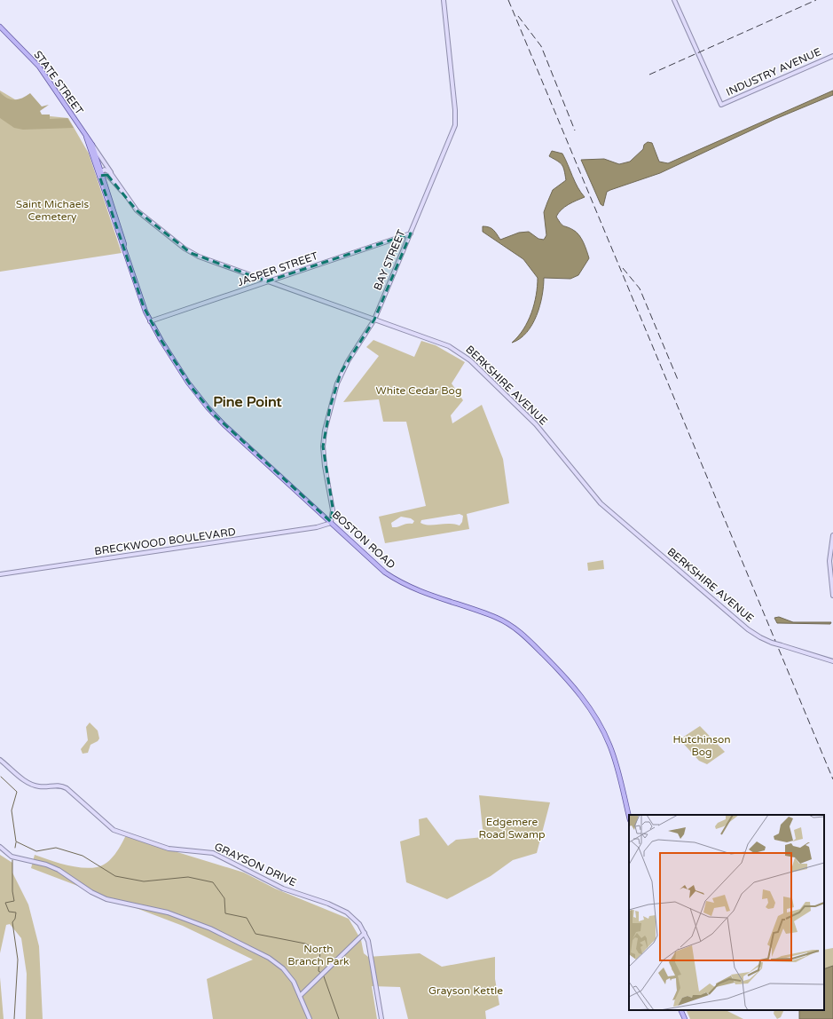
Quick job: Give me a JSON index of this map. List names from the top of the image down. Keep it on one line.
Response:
{"streets":{"main road":["INDUSTRY AVENUE","STATE STREET","BAY STREET","JASPER STREET","BERKSHIRE AVENUE","BOSTON ROAD","BRECKWOOD BOULEVARD","GRAYSON DRIVE"]},"crossings":[["STATE STREET","BERKSHIRE AVENUE"],["STATE STREET","BOSTON ROAD"],["BAY STREET","JASPER STREET"],["BAY STREET","BERKSHIRE AVENUE"],["BAY STREET","BOSTON ROAD"],["BAY STREET","BRECKWOOD BOULEVARD"],["JASPER STREET","BERKSHIRE AVENUE"],["JASPER STREET","BOSTON ROAD"],["BERKSHIRE AVENUE","BOSTON ROAD"],["BOSTON ROAD","BRECKWOOD BOULEVARD"]],"districts":["Pine Point"],"parks":["Saint Michaels Cemetery","White Cedar Bog","Hutchinson Bog","Edgemere Road Swamp","North Branch Park","Grayson Kettle"]}
